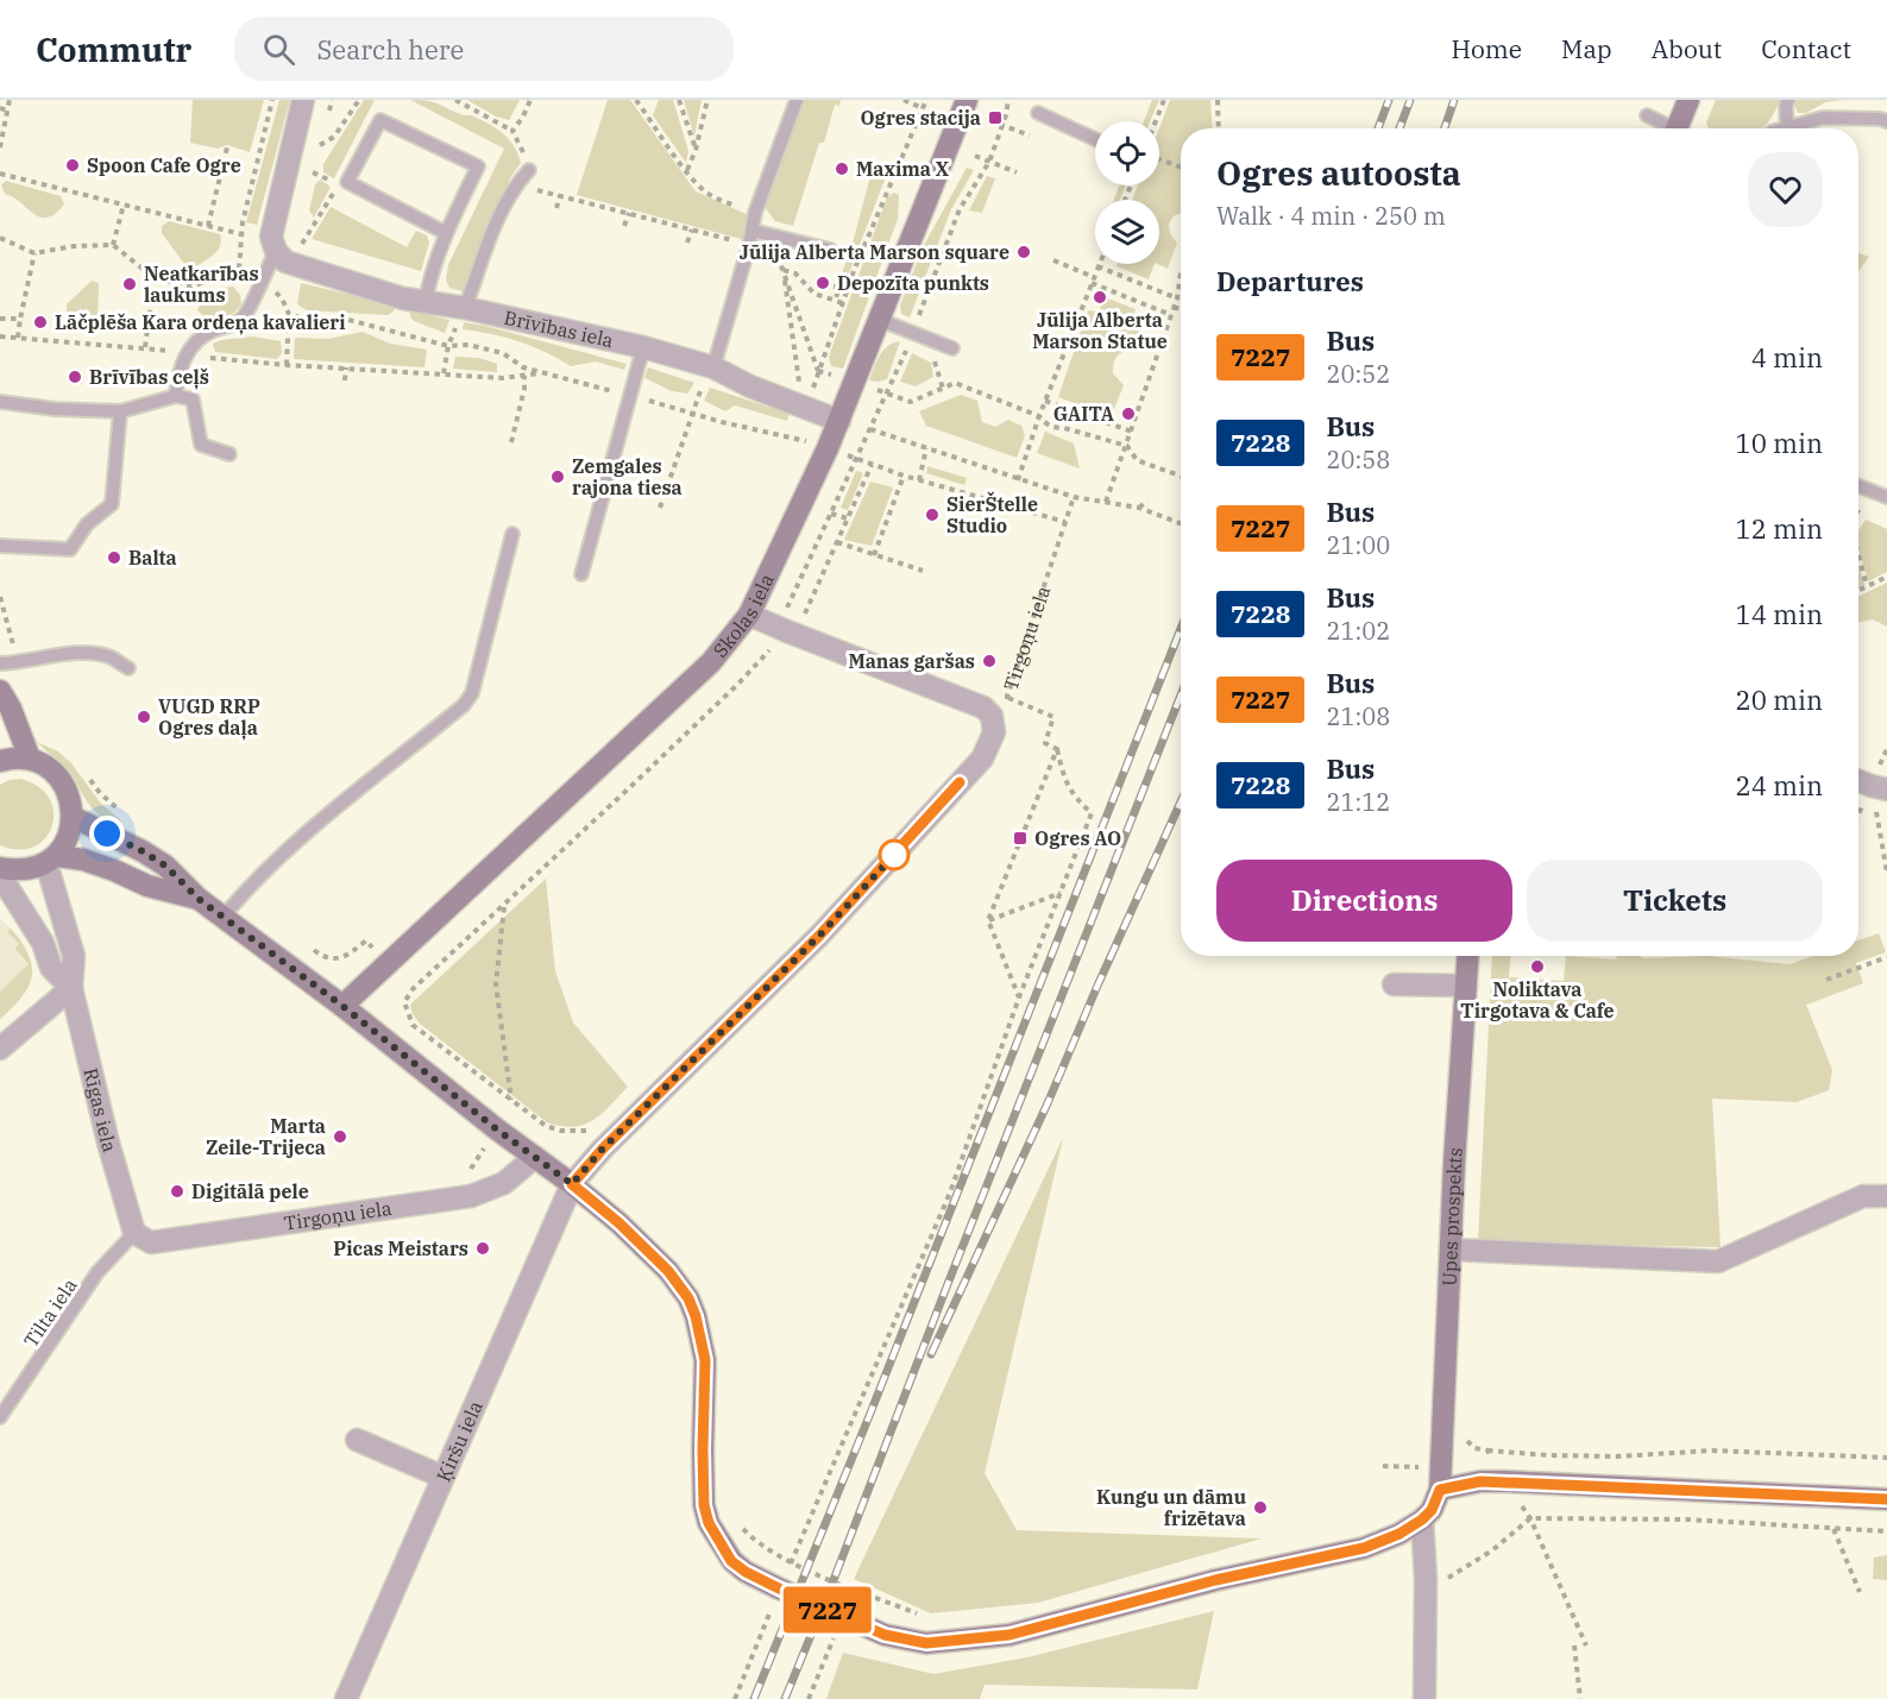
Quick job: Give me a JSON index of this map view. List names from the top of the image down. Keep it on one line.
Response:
{"streets":{"main road":["Skolas iela","Upes prospekts"],"street":["Brīvības iela","Tirgoņu iela","Rīgas iela","Ķiršu iela"],"lane":["Tilta iela"]},"crossings":[["Brīvības iela","Skolas iela"],["Tirgoņu iela","Rīgas iela"],["Tirgoņu iela","Tilta iela"],["Tirgoņu iela","Ķiršu iela"],["Rīgas iela","Tilta iela"]],"places":{"transit":["Ogres stacija","Ogres AO"],"other":["Spoon Cafe Ogre","Maxima X","Jūlija Alberta Marson square","Depozīta punkts","Neatkarības laukums","Jūlija Alberta Marson Statue","Lāčplēša Kara ordeņa kavalieri","Brīvības ceļš","GAITA","Zemgales rajona tiesa","SierŠtelle Studio","Balta","Manas garšas","VUGD RRP Ogres daļa","Noliktava Tirgotava & Cafe","Marta Zeile-Trijeca","Digitālā pele","Picas Meistars","Kungu un dāmu frizētava"]},"lines":["bus line 7227"],"page":{"header":"Commutr","search":"Search here","nav":["Home","Map","About","Contact"],"on_map":"7227","heading":[["Ogres autoosta","Walk · 4 min · 250 m"],"Departures"],"list":[{"mark":"7227","name":"Bus","note":"20:52","value":"4 min"},{"mark":"7228","name":"Bus","note":"20:58","value":"10 min"},{"mark":"7227","name":"Bus","note":"21:00","value":"12 min"},{"mark":"7228","name":"Bus","note":"21:02","value":"14 min"},{"mark":"7227","name":"Bus","note":"21:08","value":"20 min"},{"mark":"7228","name":"Bus","note":"21:12","value":"24 min"}],"buttons":["Directions","Tickets"]}}
